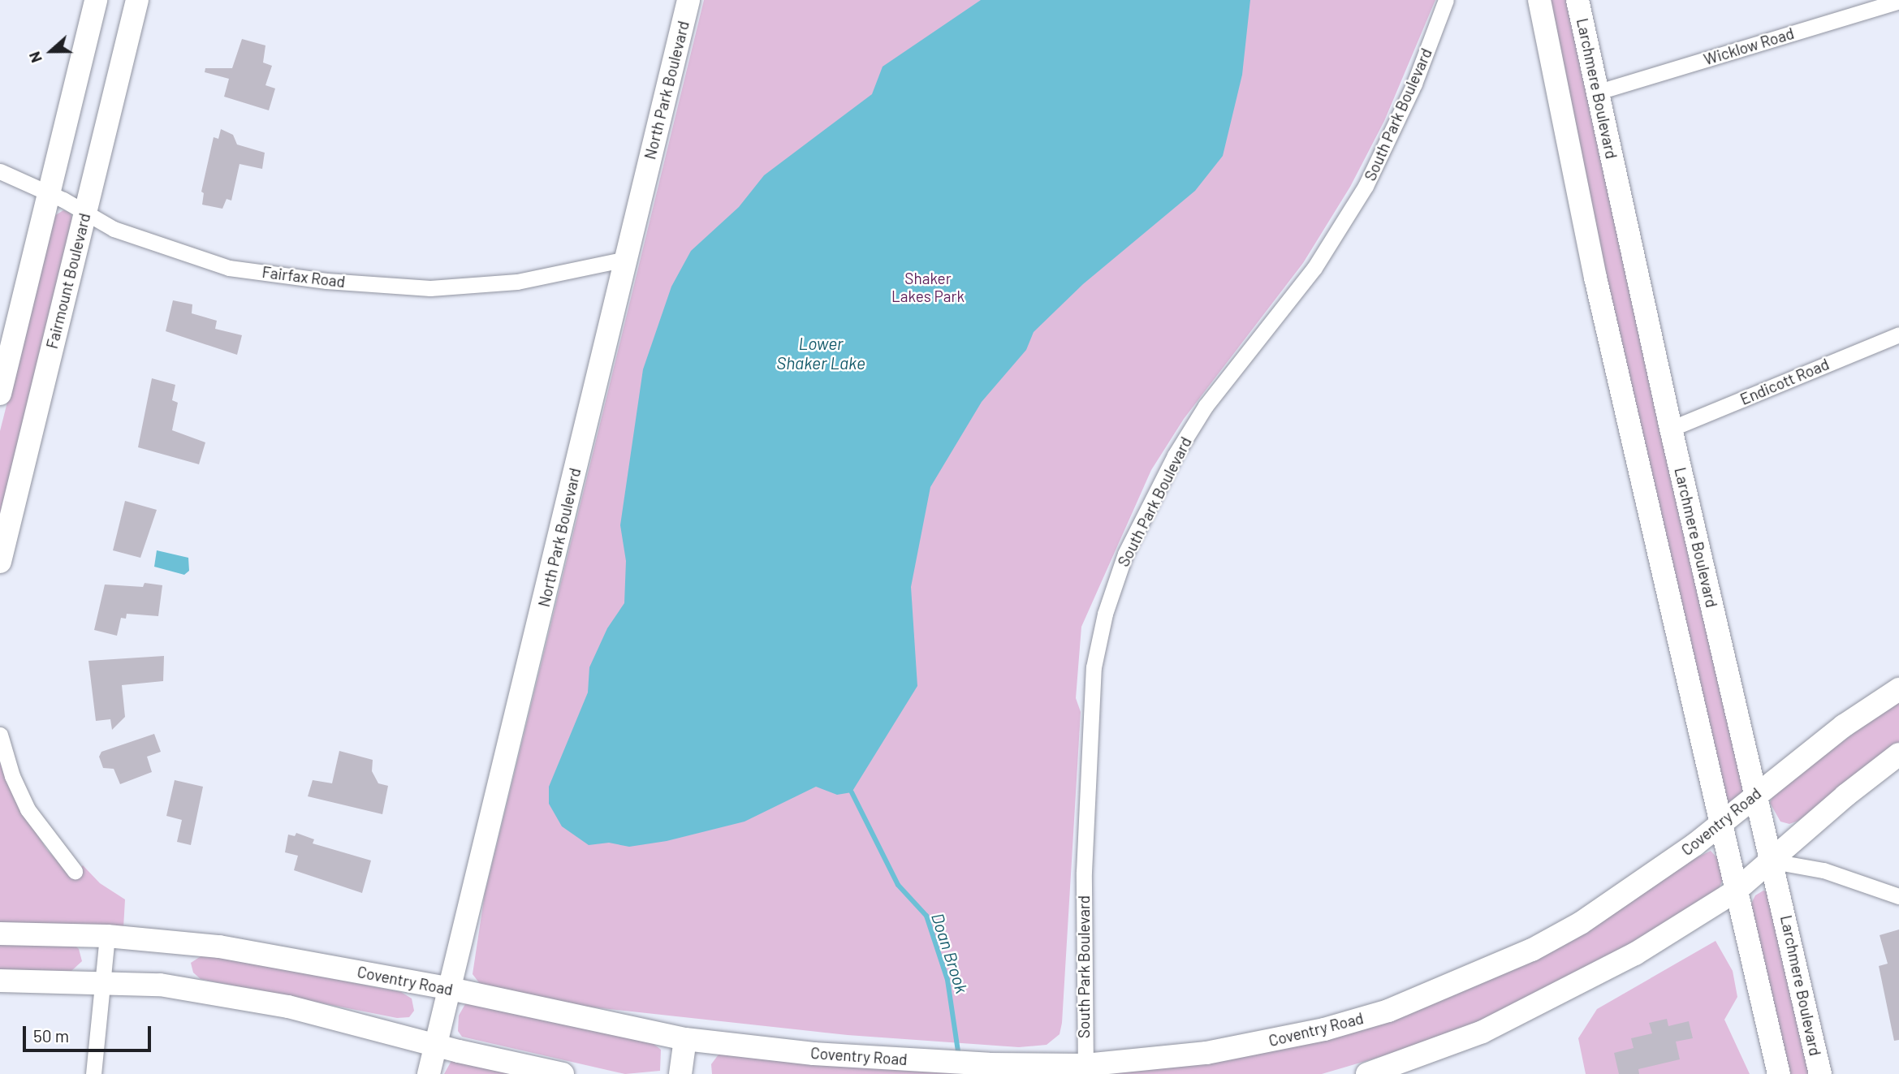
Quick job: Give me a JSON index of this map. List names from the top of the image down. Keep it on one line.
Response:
{"streets":{"main road":["Larchmere Boulevard","North Park Boulevard","Fairmount Boulevard","Coventry Road"],"street":["Wicklow Road","South Park Boulevard","Fairfax Road","Endicott Road"]},"crossings":[["Wicklow Road","Larchmere Boulevard"],["Larchmere Boulevard","Endicott Road"],["Larchmere Boulevard","Coventry Road"],["North Park Boulevard","Fairfax Road"],["North Park Boulevard","Coventry Road"],["South Park Boulevard","Coventry Road"],["Fairfax Road","Fairmount Boulevard"]],"water":["Lower Shaker Lake","Doan Brook"],"parks":["Shaker Lakes Park"],"scale_bar":"50 m","north":"left"}
